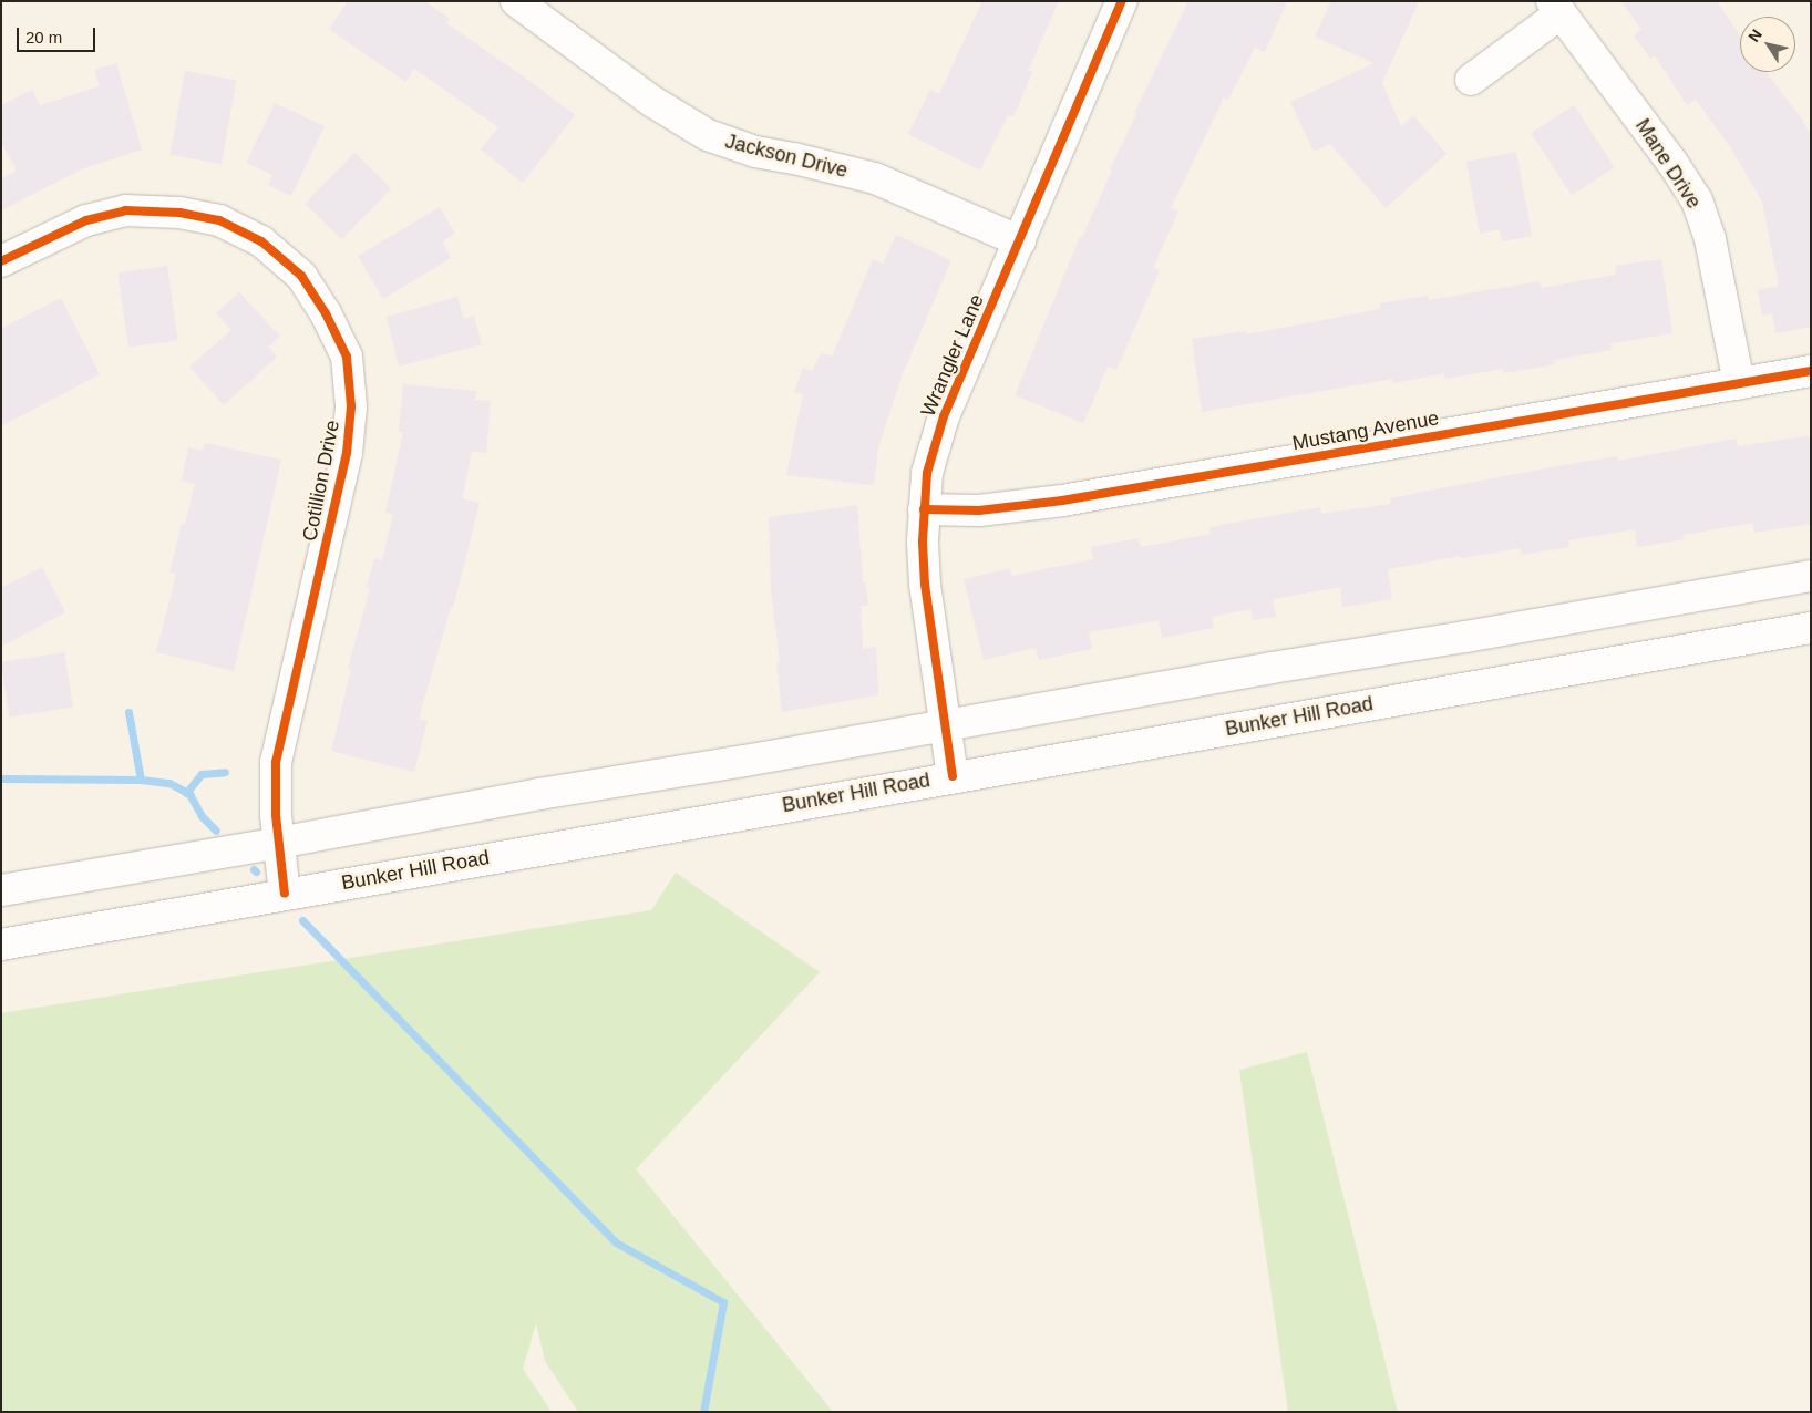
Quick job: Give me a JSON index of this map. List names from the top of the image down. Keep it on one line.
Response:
{"streets":{"street":["Jackson Drive","Mane Drive","Wrangler Lane","Mustang Avenue","Cotillion Drive","Bunker Hill Road"]},"crossings":[["Jackson Drive","Wrangler Lane"],["Mane Drive","Mustang Avenue"],["Wrangler Lane","Mustang Avenue"],["Wrangler Lane","Bunker Hill Road"],["Cotillion Drive","Bunker Hill Road"]],"scale_bar":"20 m","north":"top left"}
